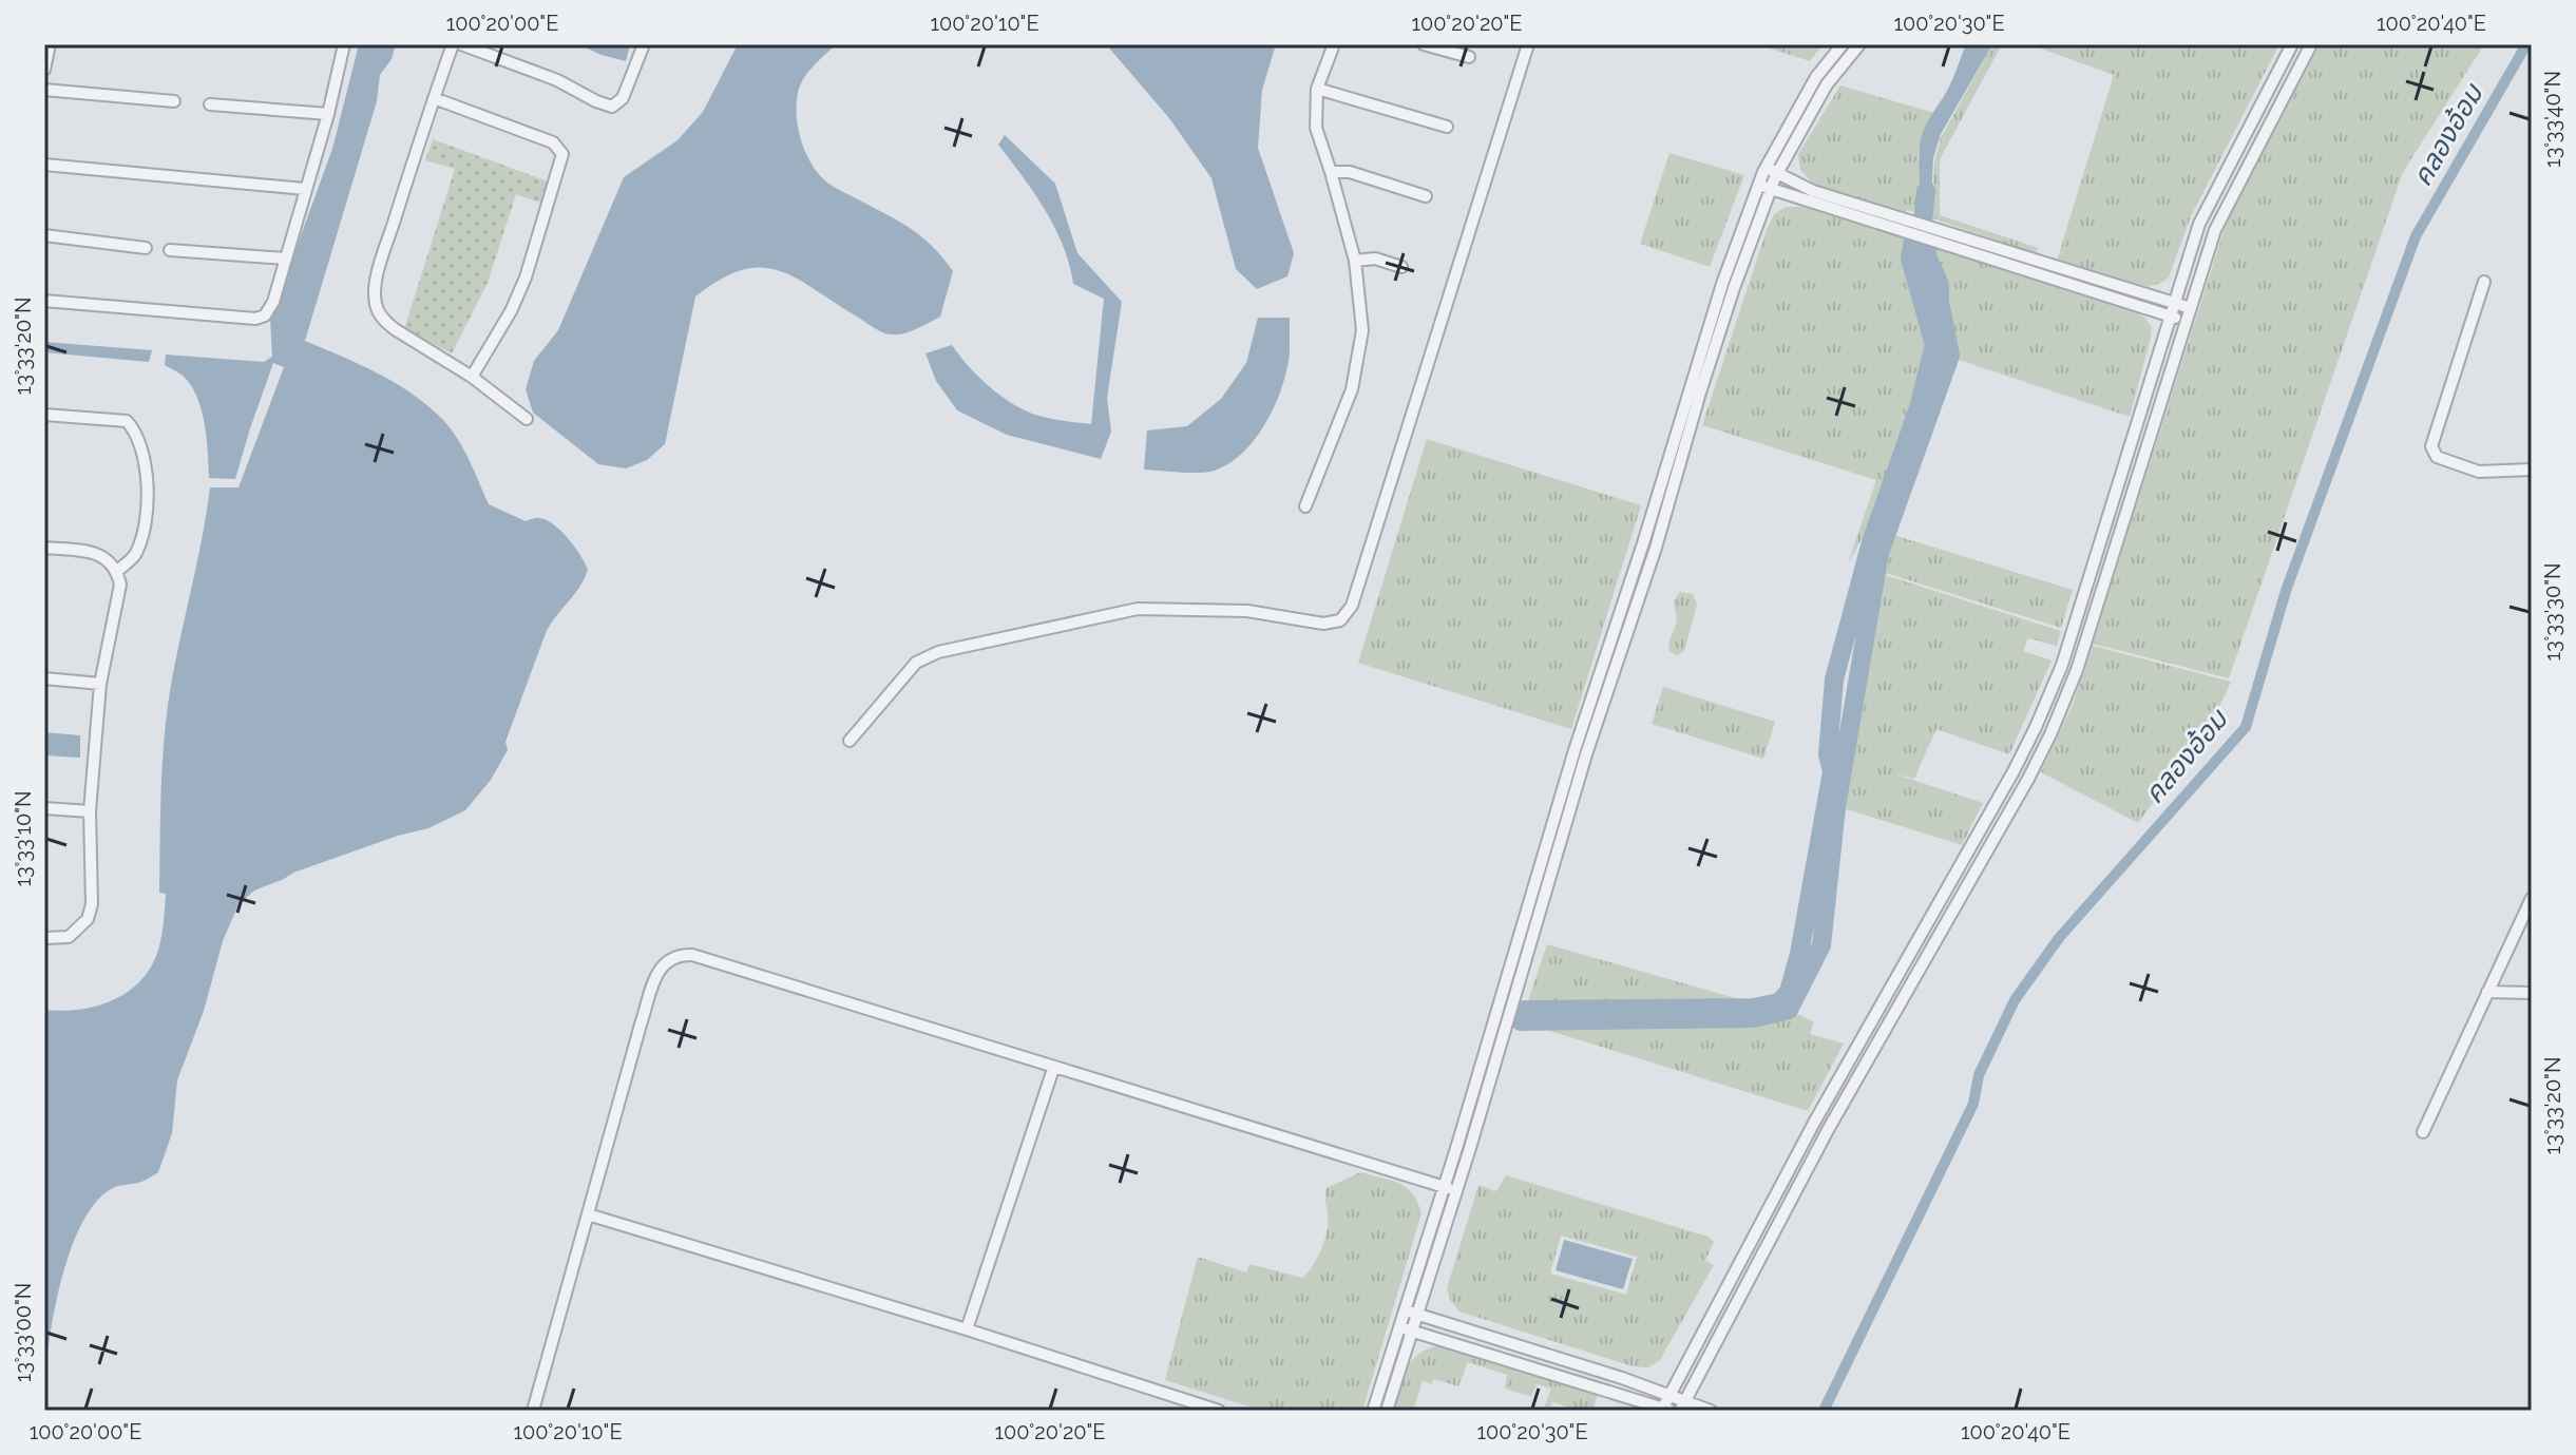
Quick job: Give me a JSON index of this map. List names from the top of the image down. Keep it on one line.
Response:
{"water":["คลองอ้อม"],"coordinates":["100°20'00\"E","100°20'10\"E","100°20'20\"E","100°20'30\"E","100°20'40\"E","13°33'40\"N","13°33'20\"N","13°33'30\"N","13°33'10\"N","13°33'00\"N"]}
